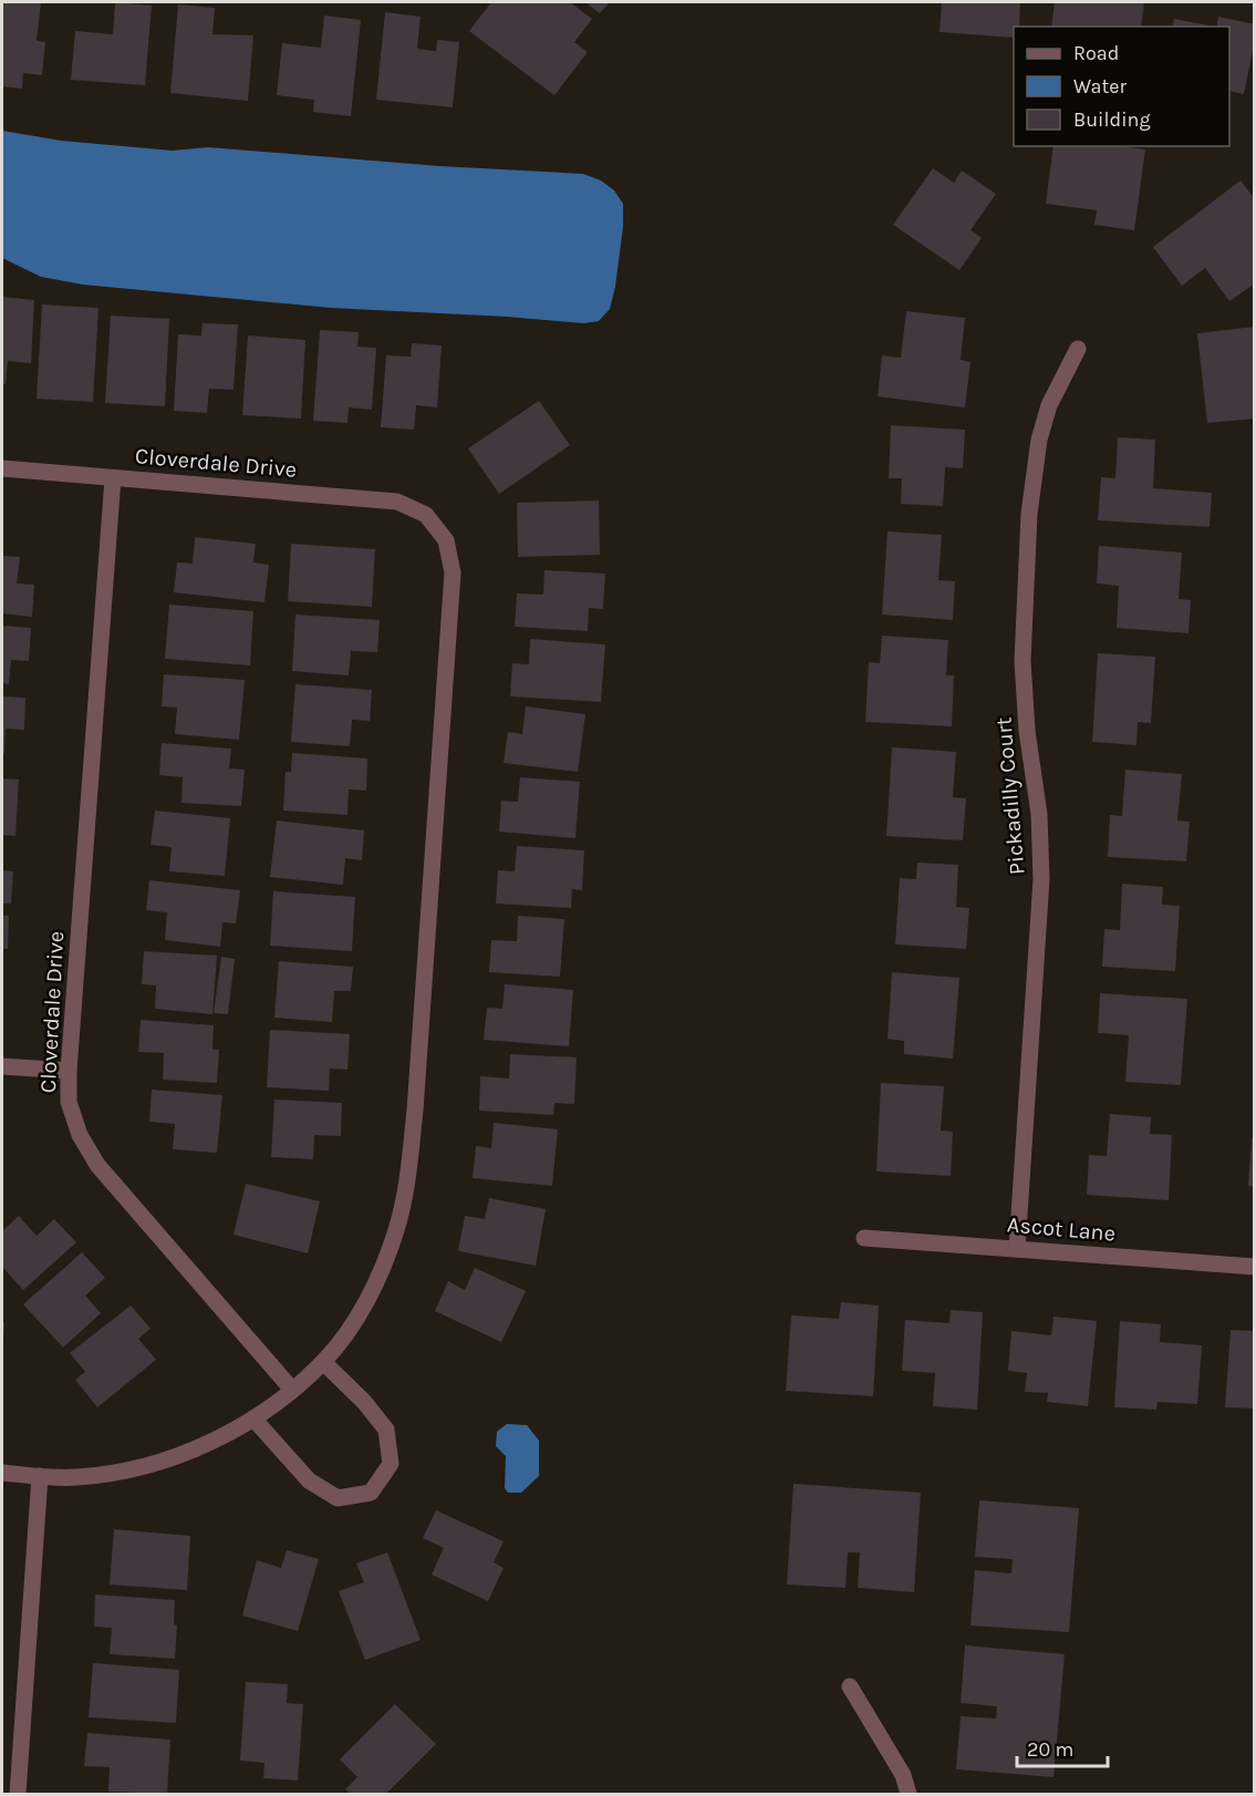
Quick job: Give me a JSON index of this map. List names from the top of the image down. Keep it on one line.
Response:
{"streets":{"street":["Cloverdale Drive","Pickadilly Court","Ascot Lane"]},"crossings":[["Pickadilly Court","Ascot Lane"]],"legend":["Road","Water","Building"],"scale_bar":"20 m"}
